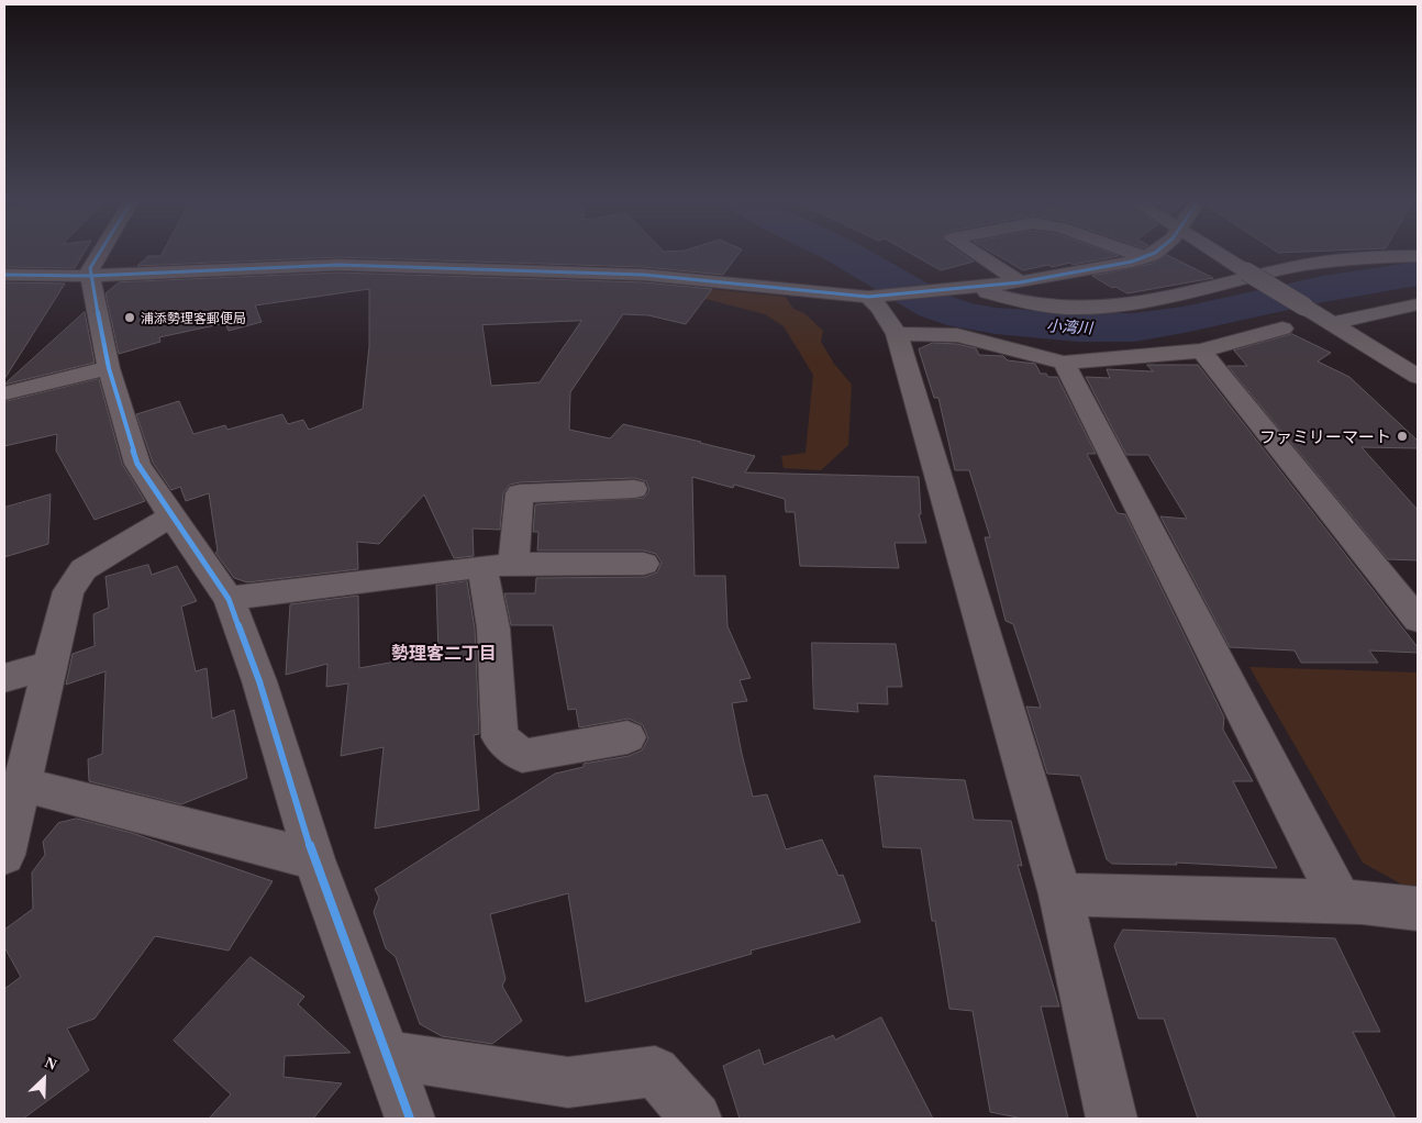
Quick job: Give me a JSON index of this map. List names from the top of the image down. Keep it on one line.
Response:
{"districts":["勢理客二丁目"],"water":["小湾川"],"places":["浦添勢理客郵便局","ファミリーマート"],"north":"top right"}
